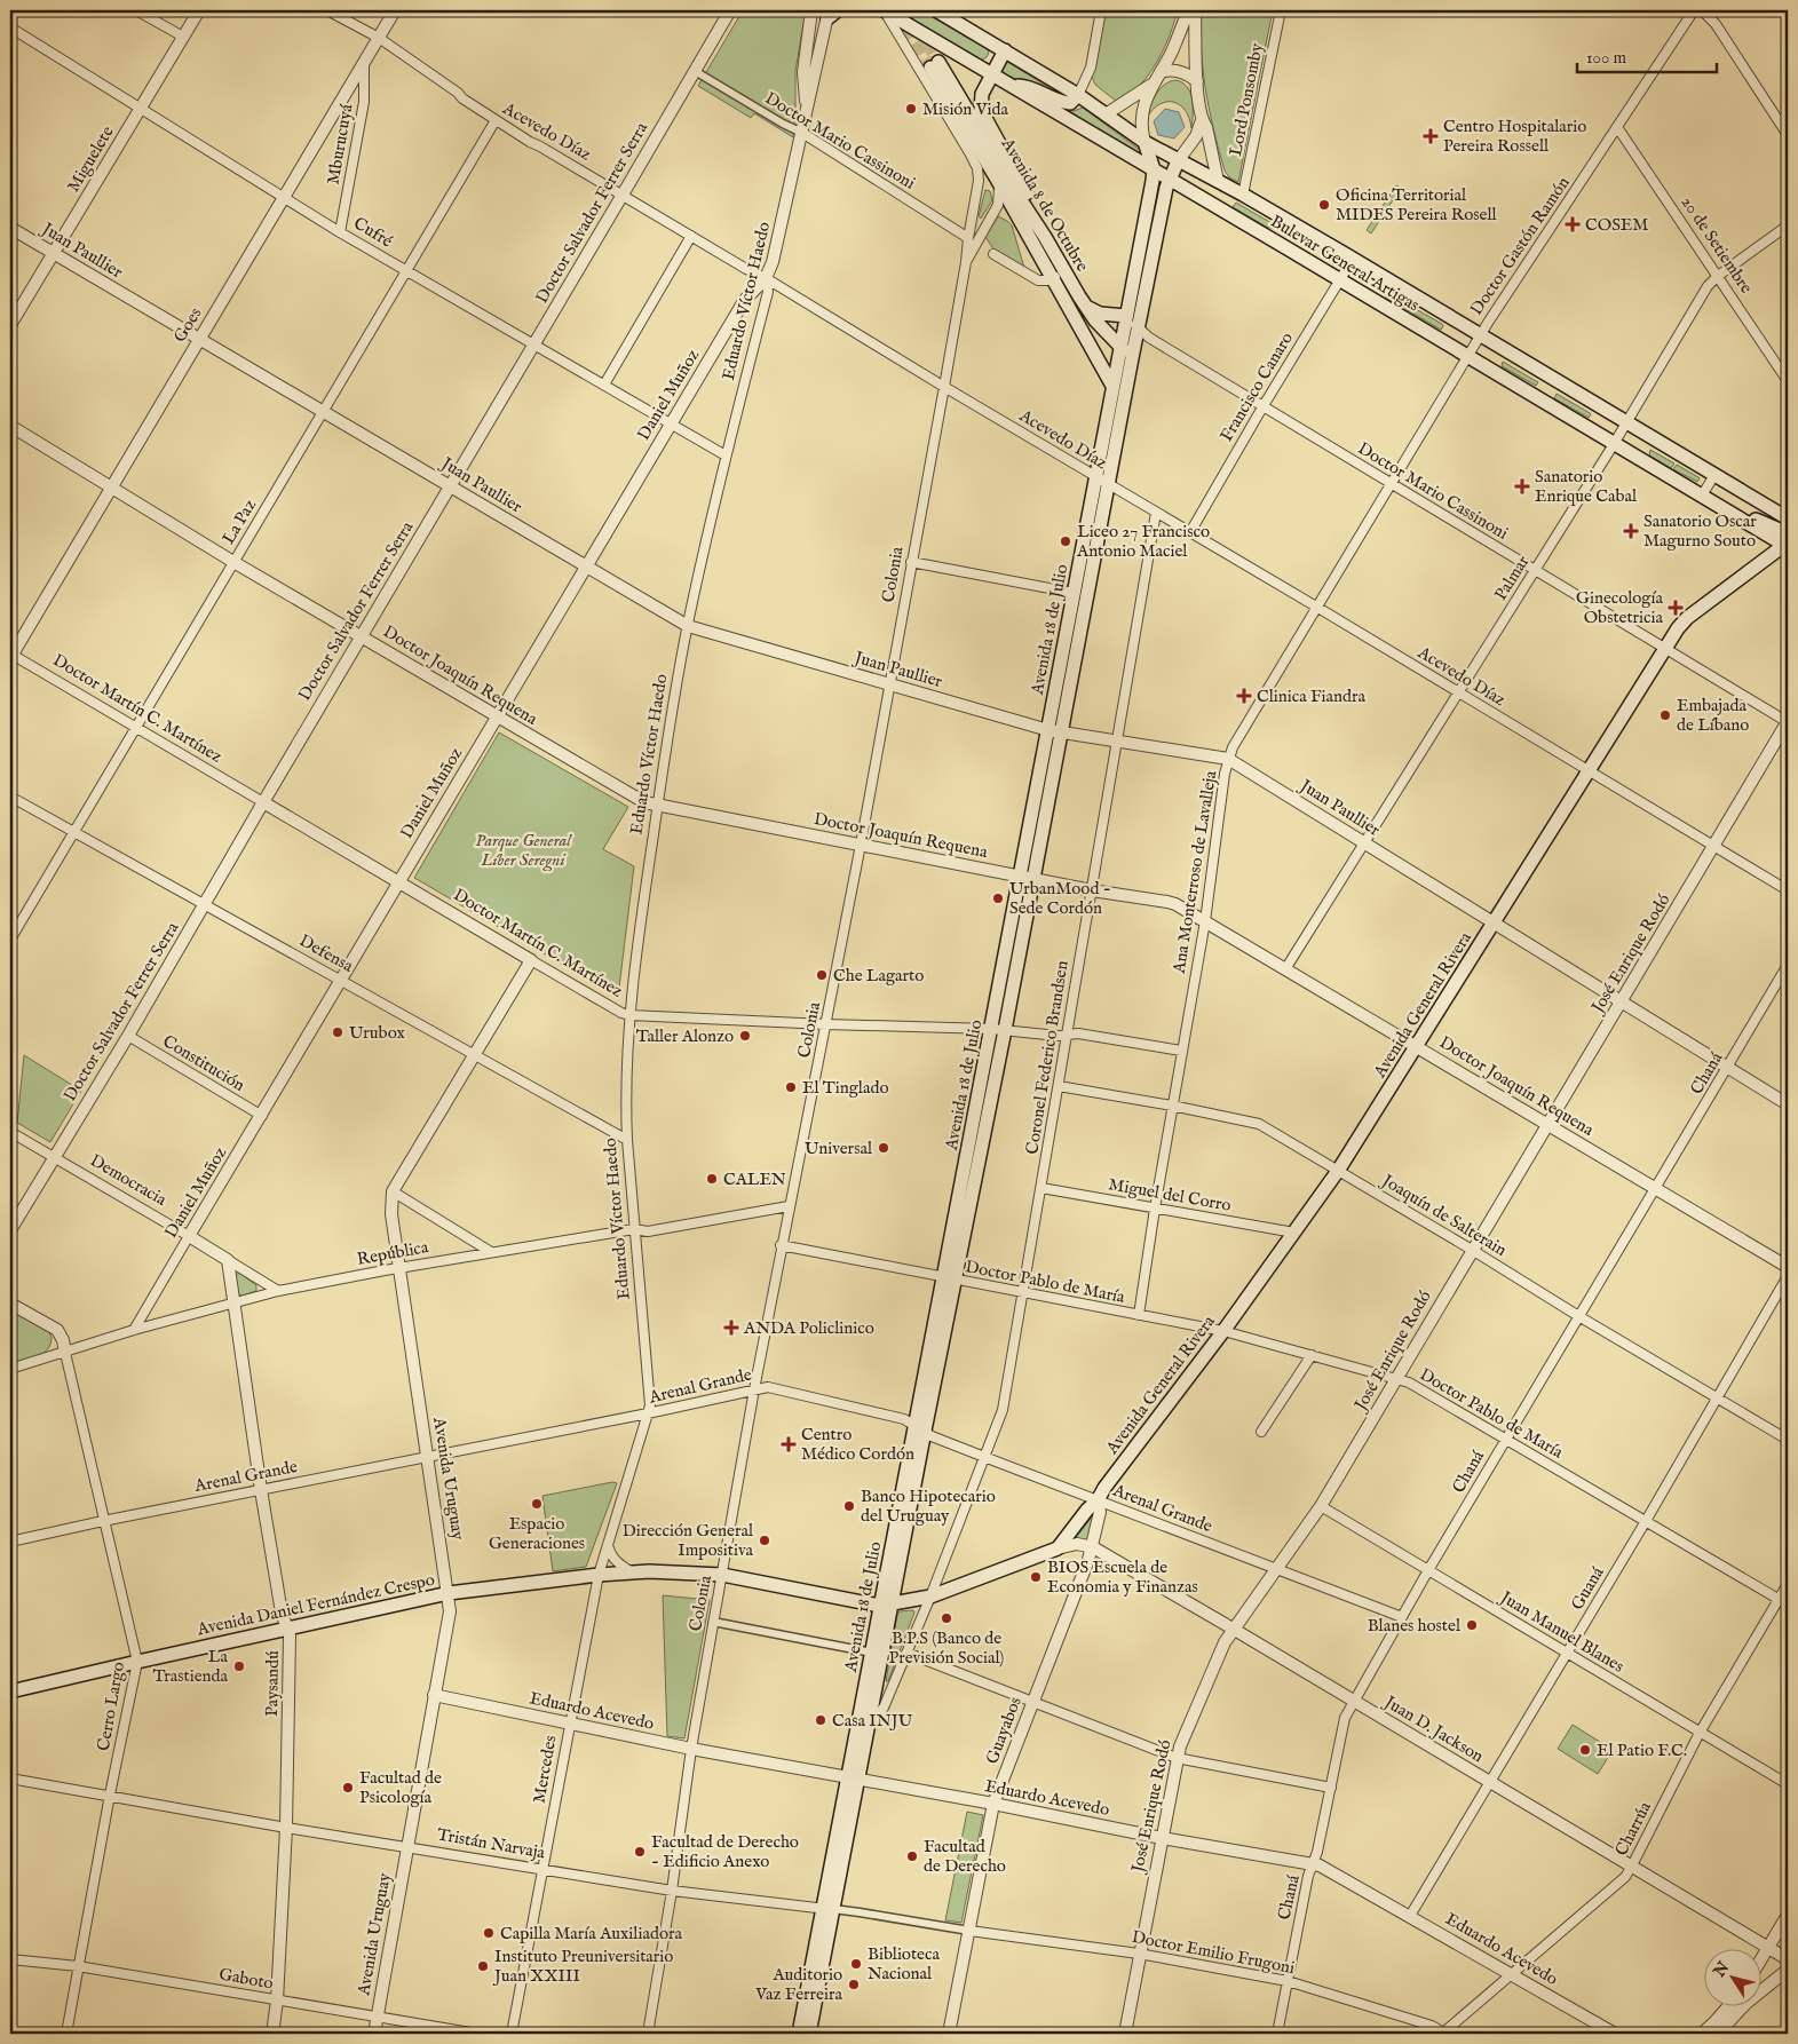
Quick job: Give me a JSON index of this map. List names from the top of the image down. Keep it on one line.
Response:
{"streets":{"main road":["Avenida 8 de Octubre","Bulevar General Artigas","Avenida 18 de Julio","Avenida General Rivera","Avenida Daniel Fernández Crespo"],"street":["Lord Ponsomby","Acevedo Díaz","Doctor Mario Cassinoni","Mburucuyá","Miguelete","Doctor Salvador Ferrer Serra","Cufré","20 de Setiembre","Doctor Gastón Ramón","Juan Paullier","Eduardo Víctor Haedo","Goes","Francisco Canaro","Daniel Muñoz","La Paz","Colonia","Palmar","Doctor Joaquín Requena","Doctor Martín C. Martínez","Ana Monterroso de Lavalleja","Defensa","José Enrique Rodó","Coronel Federico Brandsen","Constitución","Chaná","Democracia","Miguel del Corro","Joaquín de Salterain","República","Doctor Pablo de María","Arenal Grande","Avenida Uruguay","Guaná","Juan Manuel Blanes","Paysandú","Cerro Largo","Eduardo Acevedo","Juan D. Jackson","Guayabos","Mercedes","Charrúa","Tristán Narvaja","Doctor Emilio Frugoni","Gaboto"]},"crossings":[["Lord Ponsomby","Bulevar General Artigas"],["Acevedo Díaz","Doctor Salvador Ferrer Serra"],["Acevedo Díaz","Eduardo Víctor Haedo"],["Acevedo Díaz","Goes"],["Acevedo Díaz","Francisco Canaro"],["Acevedo Díaz","Daniel Muñoz"],["Acevedo Díaz","La Paz"],["Acevedo Díaz","Colonia"],["Acevedo Díaz","Palmar"],["Acevedo Díaz","Avenida 18 de Julio"],["Acevedo Díaz","Ana Monterroso de Lavalleja"],["Acevedo Díaz","José Enrique Rodó"],["Acevedo Díaz","Avenida General Rivera"],["Acevedo Díaz","Coronel Federico Brandsen"],["Doctor Mario Cassinoni","Doctor Salvador Ferrer Serra"],["Doctor Mario Cassinoni","Eduardo Víctor Haedo"],["Doctor Mario Cassinoni","Francisco Canaro"],["Doctor Mario Cassinoni","Colonia"],["Doctor Mario Cassinoni","Palmar"],["Doctor Mario Cassinoni","Avenida 18 de Julio"],["Doctor Mario Cassinoni","Ana Monterroso de Lavalleja"],["Doctor Mario Cassinoni","José Enrique Rodó"],["Doctor Mario Cassinoni","Avenida General Rivera"],["Mburucuyá","Cufré"],["Mburucuyá","Goes"],["Miguelete","Cufré"],["Miguelete","Juan Paullier"],["Avenida 8 de Octubre","Colonia"],["Avenida 8 de Octubre","Avenida 18 de Julio"],["Doctor Salvador Ferrer Serra","Cufré"],["Doctor Salvador Ferrer Serra","Juan Paullier"],["Doctor Salvador Ferrer Serra","Doctor Joaquín Requena"],["Doctor Salvador Ferrer Serra","Doctor Martín C. Martínez"],["Doctor Salvador Ferrer Serra","Defensa"],["Doctor Salvador Ferrer Serra","Constitución"],["Doctor Salvador Ferrer Serra","Democracia"],["Cufré","Eduardo Víctor Haedo"],["Cufré","Goes"],["Cufré","Daniel Muñoz"],["Cufré","La Paz"],["20 de Setiembre","Doctor Gastón Ramón"],["20 de Setiembre","Palmar"],["Doctor Gastón Ramón","Bulevar General Artigas"],["Doctor Gastón Ramón","Ana Monterroso de Lavalleja"],["Juan Paullier","Eduardo Víctor Haedo"],["Juan Paullier","Goes"],["Juan Paullier","Daniel Muñoz"],["Juan Paullier","La Paz"],["Juan Paullier","Colonia"],["Juan Paullier","Palmar"],["Juan Paullier","Avenida 18 de Julio"],["Juan Paullier","Ana Monterroso de Lavalleja"],["Juan Paullier","José Enrique Rodó"],["Juan Paullier","Avenida General Rivera"],["Juan Paullier","Coronel Federico Brandsen"],["Juan Paullier","Chaná"],["Bulevar General Artigas","Francisco Canaro"],["Bulevar General Artigas","Colonia"],["Bulevar General Artigas","Palmar"],["Bulevar General Artigas","Avenida 18 de Julio"],["Bulevar General Artigas","Ana Monterroso de Lavalleja"],["Bulevar General Artigas","Avenida General Rivera"],["Eduardo Víctor Haedo","Daniel Muñoz"],["Eduardo Víctor Haedo","Doctor Joaquín Requena"],["Eduardo Víctor Haedo","Doctor Martín C. Martínez"],["Eduardo Víctor Haedo","Defensa"],["Eduardo Víctor Haedo","República"],["Eduardo Víctor Haedo","Arenal Grande"],["Eduardo Víctor Haedo","Mercedes"],["Goes","Doctor Joaquín Requena"],["Goes","Doctor Martín C. Martínez"],["Daniel Muñoz","Doctor Joaquín Requena"],["Daniel Muñoz","Doctor Martín C. Martínez"],["Daniel Muñoz","Defensa"],["Daniel Muñoz","Constitución"],["Daniel Muñoz","Democracia"],["Daniel Muñoz","República"],["La Paz","Doctor Joaquín Requena"],["La Paz","Doctor Martín C. Martínez"],["La Paz","Defensa"],["Colonia","Doctor Joaquín Requena"],["Colonia","Doctor Martín C. Martínez"],["Colonia","República"],["Colonia","Doctor Pablo de María"],["Colonia","Arenal Grande"],["Colonia","Avenida Daniel Fernández Crespo"],["Colonia","Eduardo Acevedo"],["Colonia","Tristán Narvaja"],["Palmar","Doctor Joaquín Requena"],["Avenida 18 de Julio","Doctor Joaquín Requena"],["Avenida 18 de Julio","Doctor Martín C. Martínez"],["Avenida 18 de Julio","Coronel Federico Brandsen"],["Avenida 18 de Julio","Doctor Pablo de María"],["Avenida 18 de Julio","Arenal Grande"],["Avenida 18 de Julio","Avenida Daniel Fernández Crespo"],["Avenida 18 de Julio","Eduardo Acevedo"],["Avenida 18 de Julio","Tristán Narvaja"],["Doctor Joaquín Requena","Ana Monterroso de Lavalleja"],["Doctor Joaquín Requena","José Enrique Rodó"],["Doctor Joaquín Requena","Avenida General Rivera"],["Doctor Joaquín Requena","Coronel Federico Brandsen"],["Doctor Joaquín Requena","Chaná"],["Doctor Martín C. Martínez","Ana Monterroso de Lavalleja"],["Doctor Martín C. Martínez","Coronel Federico Brandsen"],["Ana Monterroso de Lavalleja","Miguel del Corro"],["Ana Monterroso de Lavalleja","Joaquín de Salterain"],["Ana Monterroso de Lavalleja","Doctor Pablo de María"],["José Enrique Rodó","Joaquín de Salterain"],["José Enrique Rodó","Doctor Pablo de María"],["José Enrique Rodó","Arenal Grande"],["José Enrique Rodó","Juan Manuel Blanes"],["José Enrique Rodó","Eduardo Acevedo"],["José Enrique Rodó","Juan D. Jackson"],["José Enrique Rodó","Doctor Emilio Frugoni"],["Avenida General Rivera","Miguel del Corro"],["Avenida General Rivera","Joaquín de Salterain"],["Avenida General Rivera","Doctor Pablo de María"],["Avenida General Rivera","Arenal Grande"],["Avenida General Rivera","Juan D. Jackson"],["Coronel Federico Brandsen","Miguel del Corro"],["Coronel Federico Brandsen","Joaquín de Salterain"],["Coronel Federico Brandsen","Doctor Pablo de María"],["Coronel Federico Brandsen","Arenal Grande"],["Chaná","Joaquín de Salterain"],["Chaná","Doctor Pablo de María"],["Chaná","Arenal Grande"],["Chaná","Juan Manuel Blanes"],["Chaná","Eduardo Acevedo"],["Chaná","Juan D. Jackson"],["Chaná","Doctor Emilio Frugoni"],["Democracia","República"],["Joaquín de Salterain","Guaná"],["República","Avenida Uruguay"],["República","Paysandú"],["República","Cerro Largo"],["Doctor Pablo de María","Guaná"],["Doctor Pablo de María","Charrúa"],["Arenal Grande","Avenida Uruguay"],["Arenal Grande","Paysandú"],["Arenal Grande","Cerro Largo"],["Arenal Grande","Mercedes"],["Avenida Uruguay","Avenida Daniel Fernández Crespo"],["Avenida Uruguay","Eduardo Acevedo"],["Avenida Uruguay","Tristán Narvaja"],["Avenida Uruguay","Gaboto"],["Guaná","Juan Manuel Blanes"],["Guaná","Eduardo Acevedo"],["Guaná","Juan D. Jackson"],["Avenida Daniel Fernández Crespo","Paysandú"],["Avenida Daniel Fernández Crespo","Cerro Largo"],["Avenida Daniel Fernández Crespo","Mercedes"],["Juan Manuel Blanes","Charrúa"],["Paysandú","Tristán Narvaja"],["Paysandú","Gaboto"],["Cerro Largo","Tristán Narvaja"],["Cerro Largo","Gaboto"],["Eduardo Acevedo","Guayabos"],["Eduardo Acevedo","Mercedes"],["Eduardo Acevedo","Charrúa"],["Juan D. Jackson","Guayabos"],["Juan D. Jackson","Charrúa"],["Guayabos","Tristán Narvaja"],["Guayabos","Doctor Emilio Frugoni"],["Mercedes","Tristán Narvaja"],["Charrúa","Doctor Emilio Frugoni"],["Tristán Narvaja","Doctor Emilio Frugoni"]],"parks":["Parque General Líber Seregni"],"places":{"other":["Misión Vida","Oficina Territorial MIDES Pereira Rosell","Liceo 27 Francisco Antonio Maciel","Embajada de Líbano","UrbanMood - Sede Cordón","Che Lagarto","Urubox","Taller Alonzo","El Tinglado","Universal","CALEN","Espacio Generaciones","Banco Hipotecario del Uruguay","Dirección General Impositiva","BIOS Escuela de Economia y Finanzas","B.P.S (Banco de Previsión Social)","Blanes hostel","La Trastienda","Casa INJU","El Patio F.C.","Facultad de Psicología","Facultad de Derecho - Edificio Anexo","Facultad de Derecho","Capilla María Auxiliadora","Biblioteca Nacional","Instituto Preuniversitario Juan XXIII","Auditorio Vaz Ferreira"],"health":["Centro Hospitalario Pereira Rossell","COSEM","Sanatorio Enrique Cabal","Sanatorio Oscar Magurno Souto","Ginecología Obstetricia","Clinica Fiandra","ANDA Policlinico","Centro Médico Cordón"]},"scale_bar":"100 m","north":"top left"}
